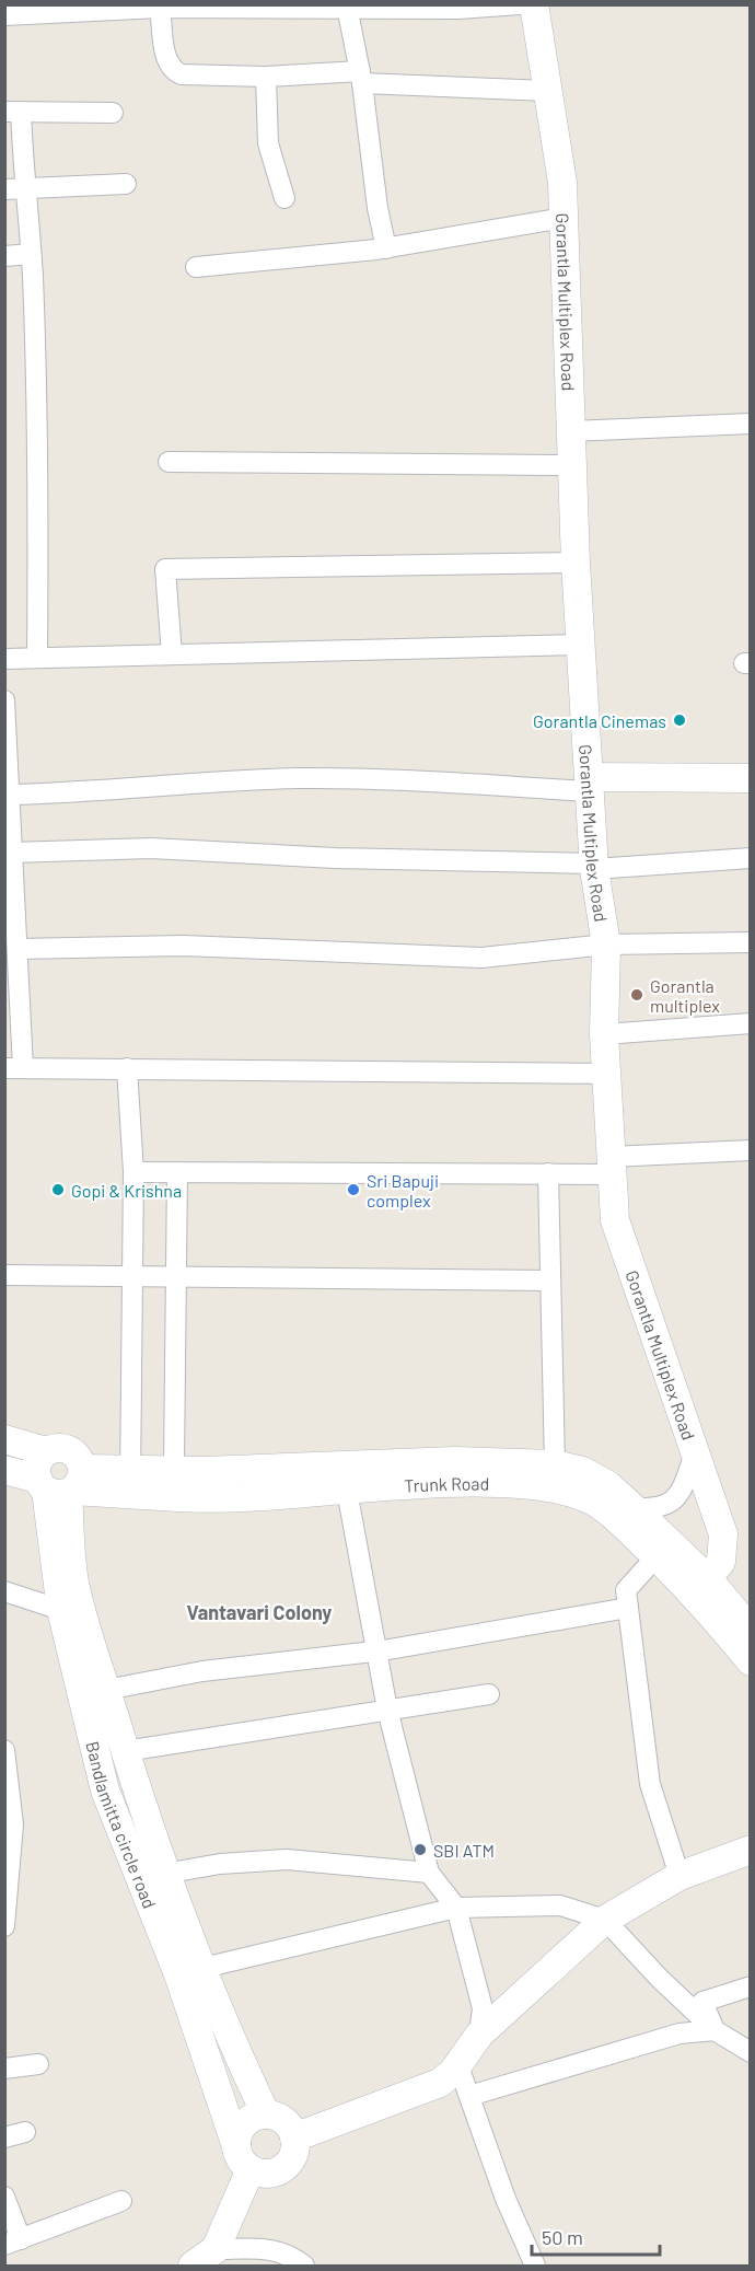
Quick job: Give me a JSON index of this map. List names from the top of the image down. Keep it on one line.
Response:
{"streets":{"street":["Gorantla Multiplex Road","Trunk Road","Bandlamitta circle road"]},"crossings":[["Gorantla Multiplex Road","Trunk Road"],["Trunk Road","Bandlamitta circle road"]],"districts":["Vantavari Colony"],"places":["Gorantla Cinemas","Gorantla multiplex","Gopi & Krishna","Sri Bapuji complex","SBI ATM"],"scale_bar":"50 m"}
